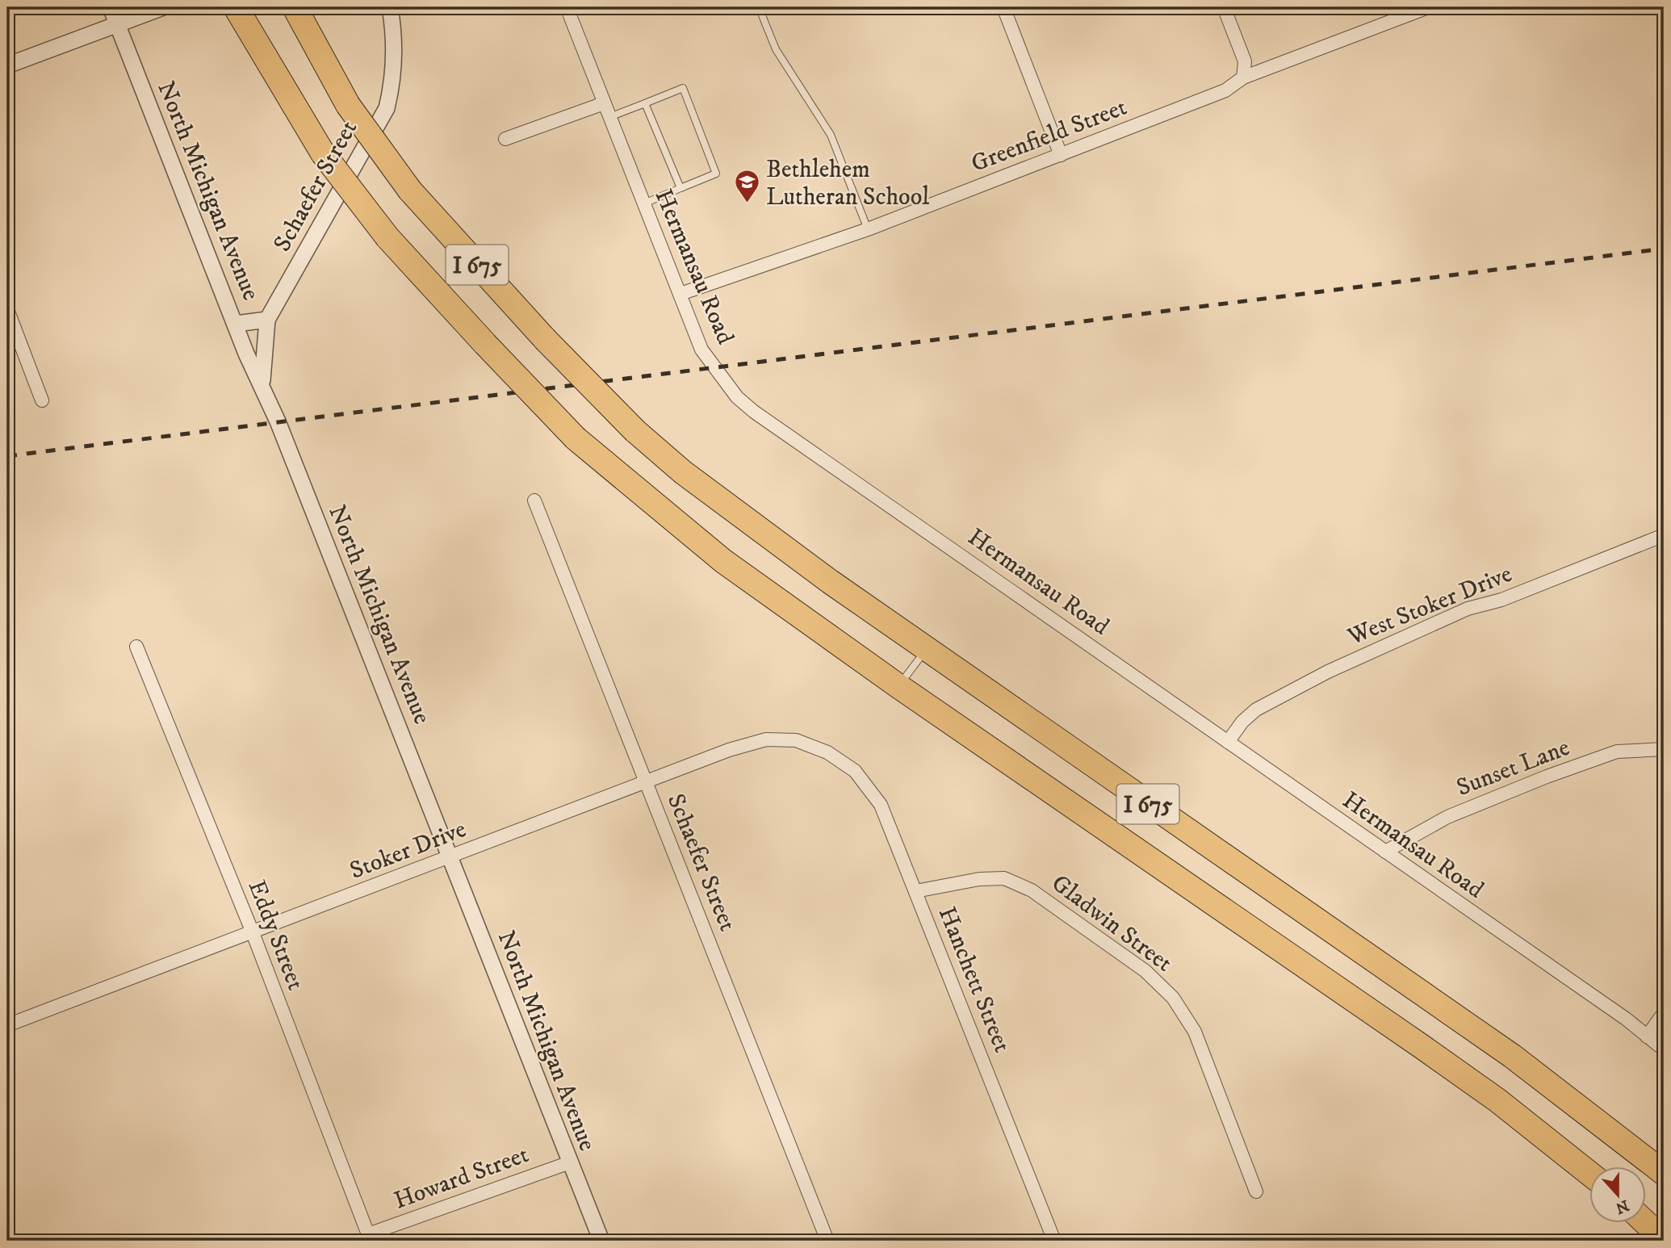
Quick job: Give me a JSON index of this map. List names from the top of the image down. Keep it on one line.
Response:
{"streets":{"highway":["I 675"],"street":["Greenfield Street","Schaefer Street","North Michigan Avenue","Hermansau Road","West Stoker Drive","Sunset Lane","Stoker Drive","Gladwin Street","Eddy Street","Hanchett Street","Howard Street"]},"crossings":[["Greenfield Street","Hermansau Road"],["Schaefer Street","North Michigan Avenue"],["Schaefer Street","Stoker Drive"],["North Michigan Avenue","Stoker Drive"],["North Michigan Avenue","Howard Street"],["Hermansau Road","West Stoker Drive"],["Hermansau Road","Sunset Lane"],["Stoker Drive","Eddy Street"],["Stoker Drive","Hanchett Street"],["Gladwin Street","Hanchett Street"],["Eddy Street","Howard Street"]],"places":{"school or university":["Bethlehem Lutheran School"]},"north":"bottom"}
